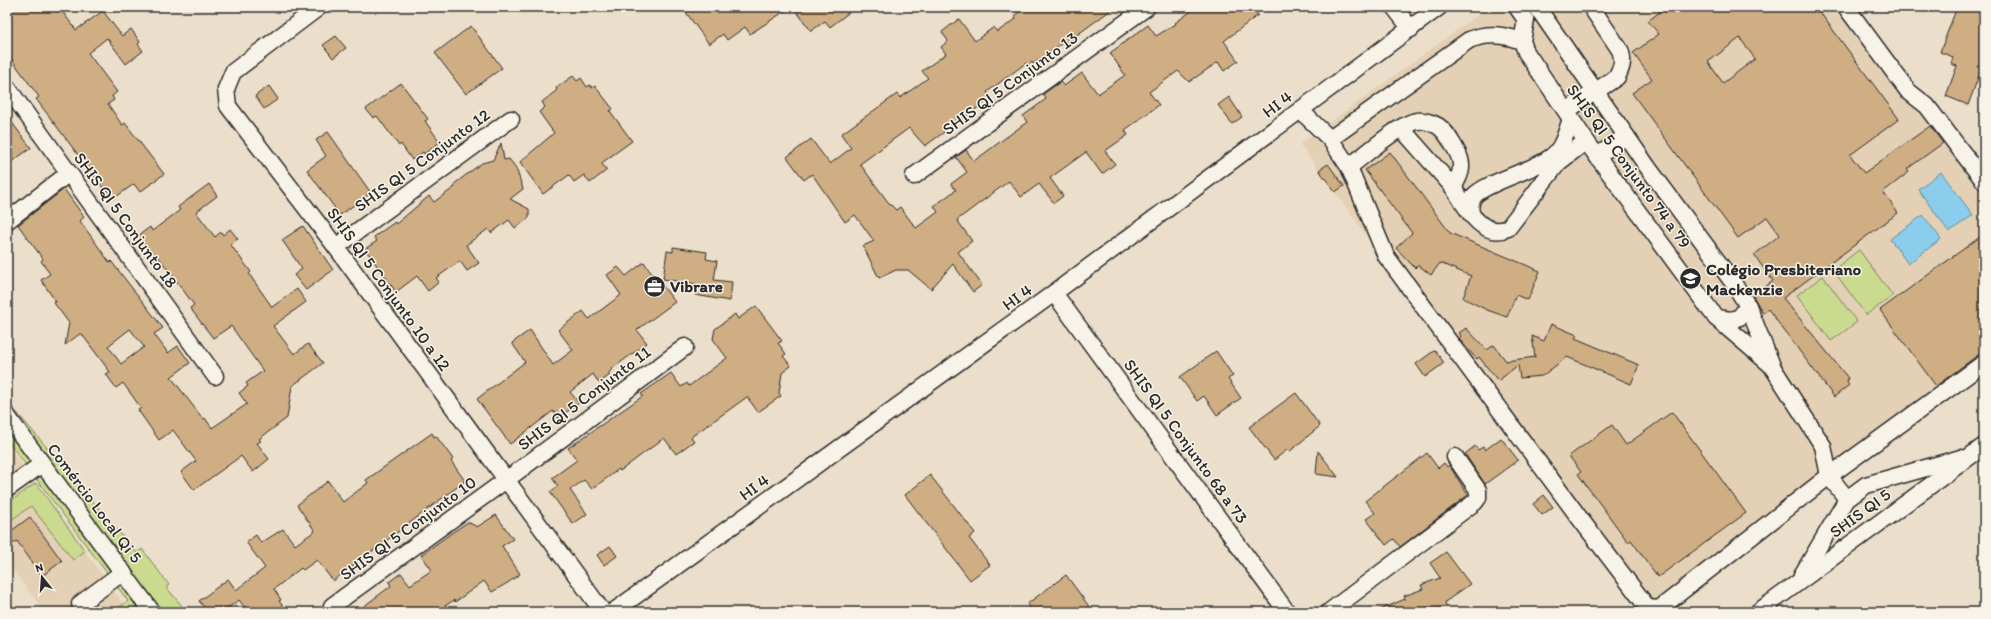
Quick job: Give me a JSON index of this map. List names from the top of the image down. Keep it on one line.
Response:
{"streets":{"street":["SHIS QI 5 Conjunto 13","HI 4","SHIS QI 5 Conjunto 12","SHIS QI 5 Conjunto 74 a 79","SHIS QI 5 Conjunto 18","SHIS QI 5 Conjunto 10 a 12","SHIS QI 5 Conjunto 11","SHIS QI 5 Conjunto 68 a 73","Comércio Local Qi 5","SHIS QI 5","SHIS QI 5 Conjunto 10"]},"crossings":[["HI 4","SHIS QI 5 Conjunto 68 a 73"],["SHIS QI 5 Conjunto 12","SHIS QI 5 Conjunto 10 a 12"],["SHIS QI 5 Conjunto 10 a 12","SHIS QI 5 Conjunto 11"],["SHIS QI 5 Conjunto 10 a 12","SHIS QI 5 Conjunto 10"],["SHIS QI 5 Conjunto 11","SHIS QI 5 Conjunto 10"]],"places":{"school or university":["Colégio Presbiteriano Mackenzie"],"office":["Vibrare"]},"north":"top"}
